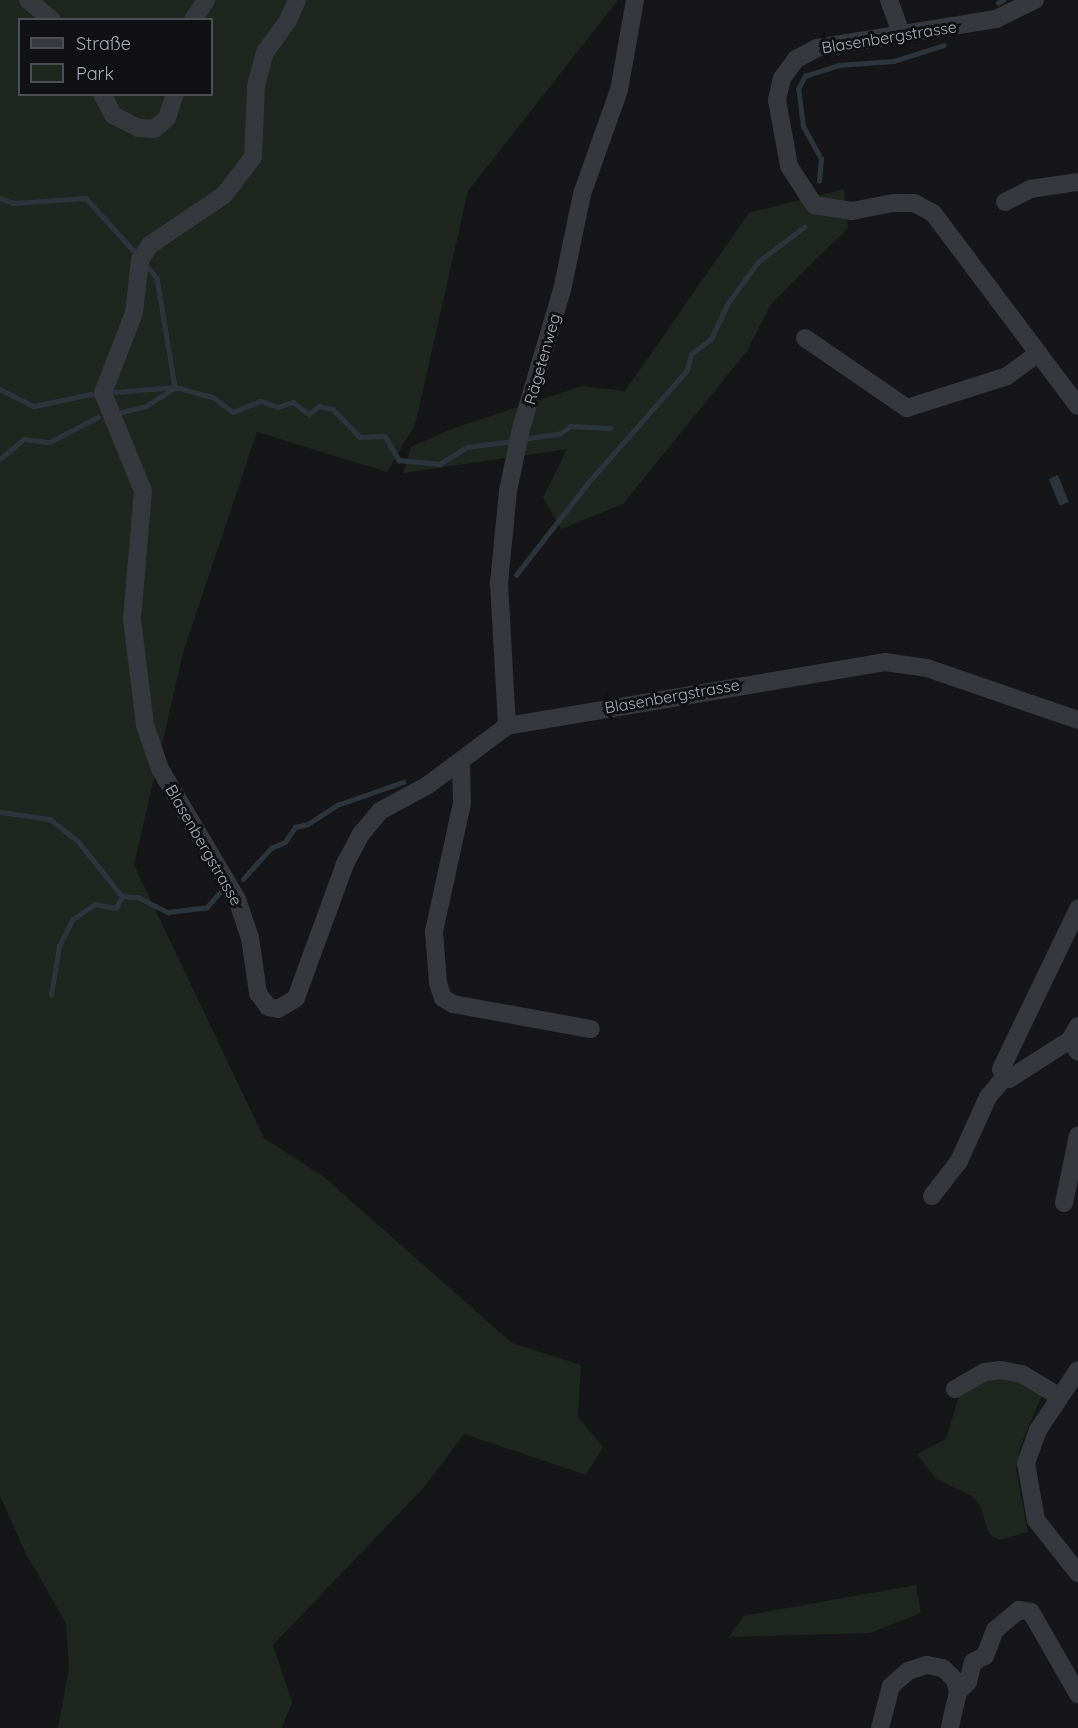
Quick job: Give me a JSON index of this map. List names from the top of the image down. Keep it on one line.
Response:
{"streets":{"street":["Blasenbergstrasse","Rägetenweg"]},"crossings":[["Blasenbergstrasse","Rägetenweg"]],"legend":["Straße","Park"]}
